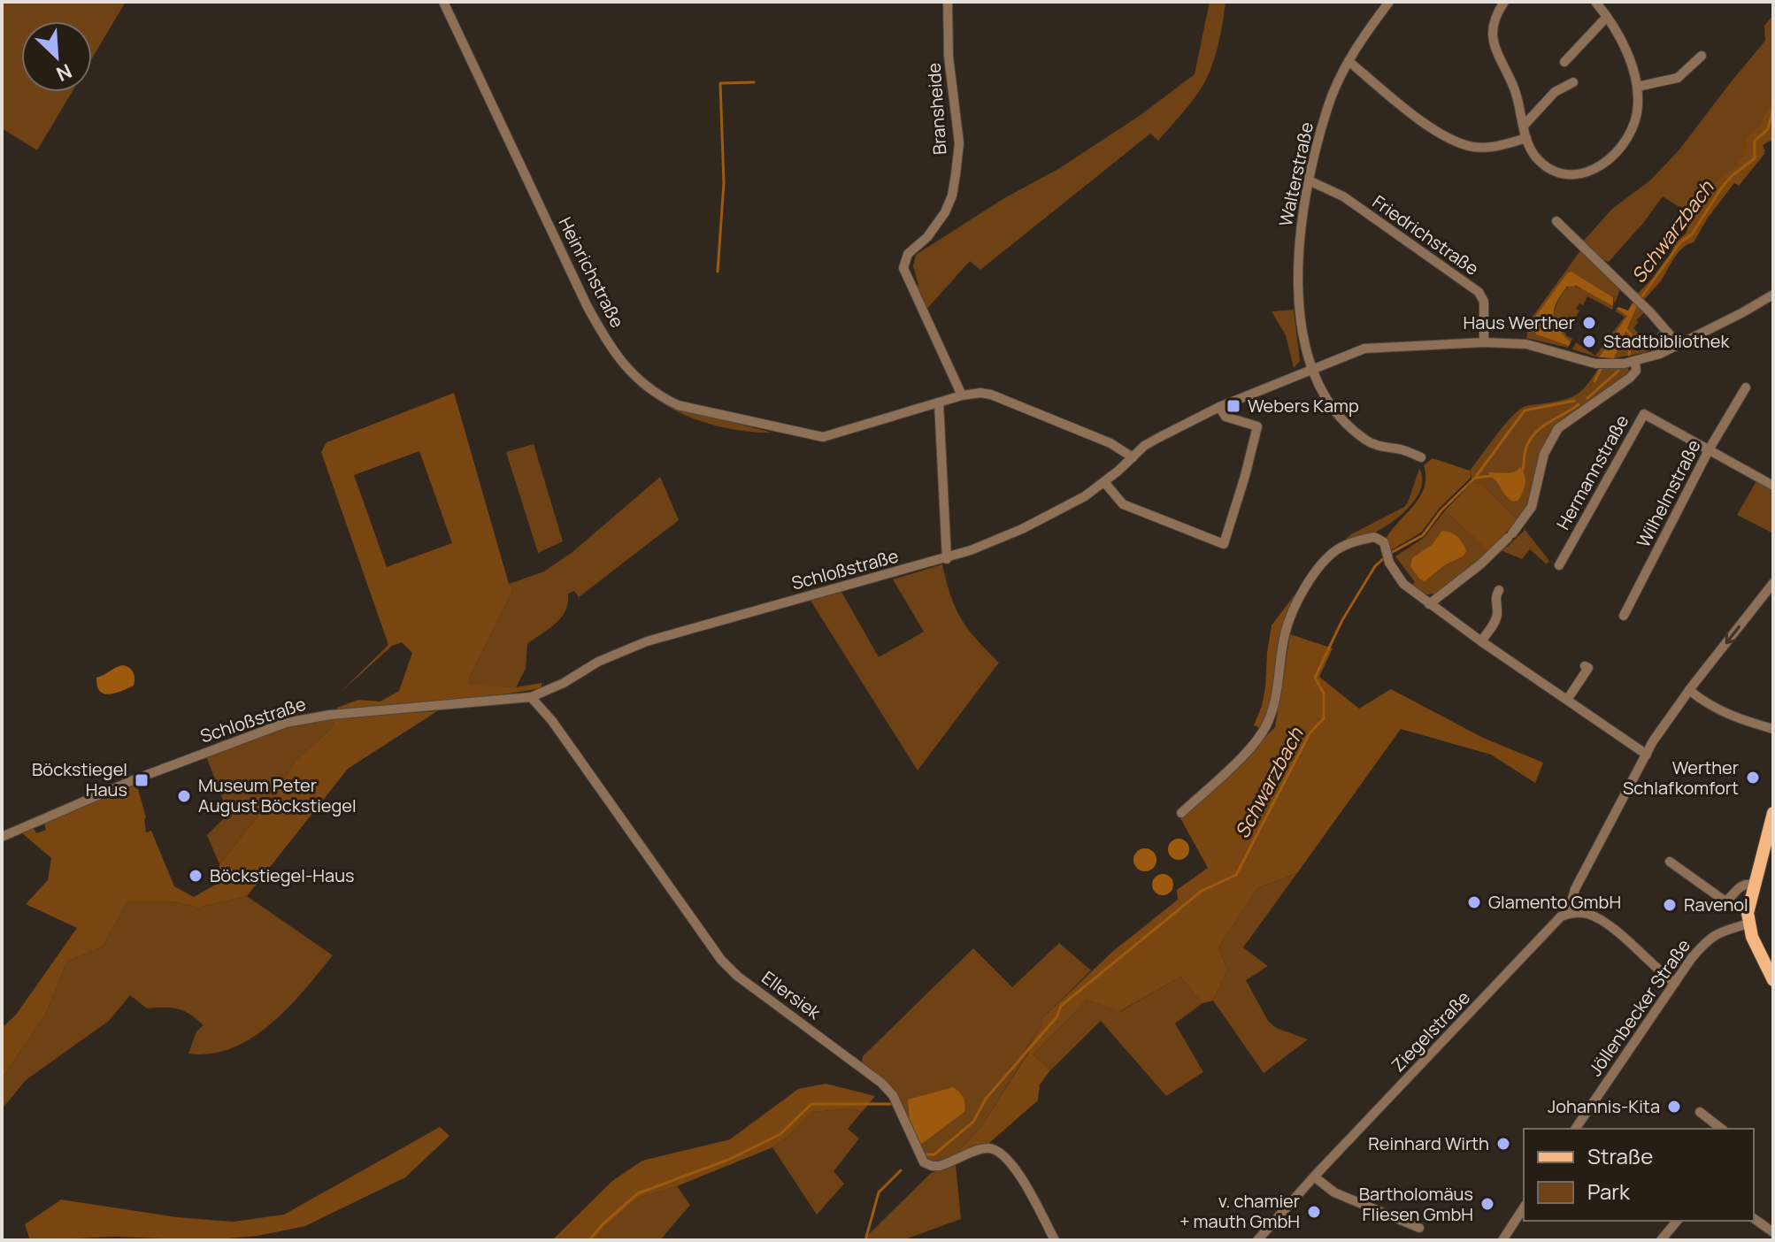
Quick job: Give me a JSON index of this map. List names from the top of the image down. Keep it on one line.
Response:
{"streets":{"street":["Bransheide","Walterstraße","Friedrichstraße","Heinrichstraße","Hermannstraße","Wilhelmstraße","Schloßstraße","Ellersiek","Jöllenbecker Straße","Ziegelstraße"]},"crossings":[["Bransheide","Heinrichstraße"],["Walterstraße","Friedrichstraße"],["Walterstraße","Schloßstraße"],["Friedrichstraße","Schloßstraße"],["Heinrichstraße","Schloßstraße"],["Hermannstraße","Wilhelmstraße"],["Schloßstraße","Ellersiek"]],"water":["Schwarzbach"],"places":{"other":["Haus Werther","Stadtbibliothek","Werther Schlafkomfort","Museum Peter August Böckstiegel","Böckstiegel-Haus","Glamento GmbH","Ravenol","Johannis-Kita","Reinhard Wirth","Bartholomäus Fliesen GmbH","v. chamier + mauth GmbH"],"transit":["Webers Kamp","Böckstiegel Haus"]},"legend":["Straße","Park"],"north":"bottom right"}
